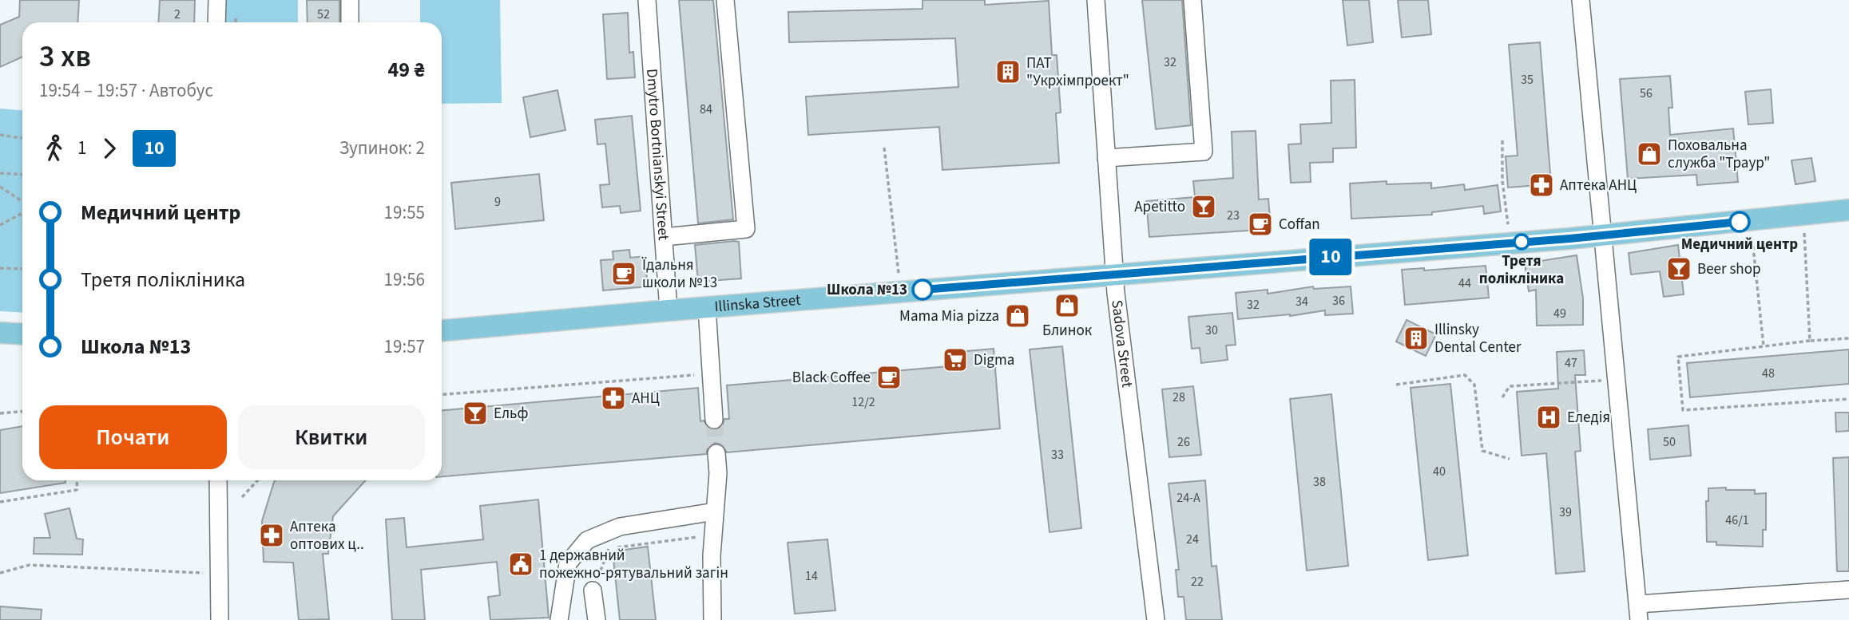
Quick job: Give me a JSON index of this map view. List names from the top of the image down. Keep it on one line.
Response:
{"streets":{"main road":["Illinska Street"],"street":["Dmytro Bortnianskyi Street","Sadova Street"]},"crossings":[["Dmytro Bortnianskyi Street","Illinska Street"],["Illinska Street","Sadova Street"]],"places":{"building":["ПАТ \"Укрхімпроект\"","Illinsky Dental Center"],"shop":["Поховальна служба \"Траур\"","Блинок","Mama Mia pizza"],"pharmacy":["Аптека АНЦ","АНЦ","Аптека оптових ц.."],"bar":["Apetitto","Beer shop","Ельф"],"other":["Медичний центр","Третя полікліника","Школа №13"],"cafe":["Coffan","Їдальня школи №13","Black Coffee"],"supermarket":["Digma"],"hospital":["Еледія"],"public building":["1 державний пожежно-рятувальний загін"]},"lines":["bus line 10"],"house_numbers":["2","52","32","35","56","84","9","23","44","36","34","32","49","30","47","48","28","12/2","26","50","33","40","38","24-А","39","46/1","24","14","22"],"page":{"on_map":"10","heading":["3 хв","19:54 – 19:57 · Автобус","49 ₴"],"legs":["1","10","Зупинок: 2"],"list":[{"name":"Медичний центр","value":"19:55"},{"name":"Третя полікліника","value":"19:56"},{"name":"Школа №13","value":"19:57"}],"buttons":["Почати","Квитки"]}}
